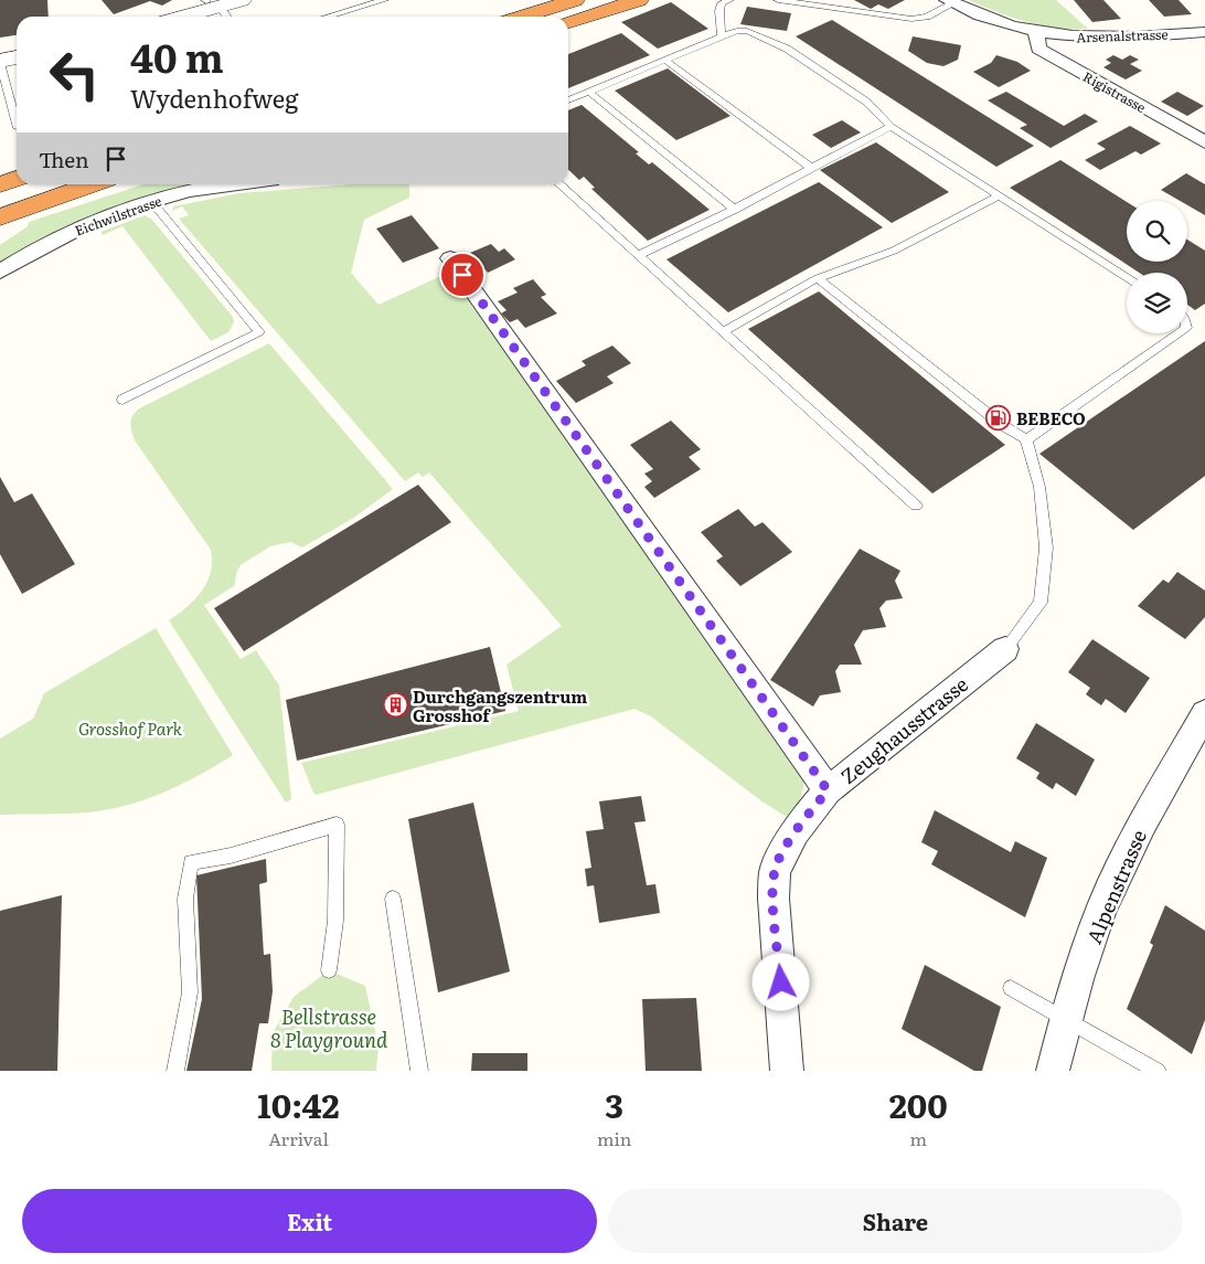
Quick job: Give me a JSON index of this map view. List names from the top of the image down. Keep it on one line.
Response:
{"streets":{"street":["Arsenalstrasse","Rigistrasse","Eichwilstrasse","Zeughausstrasse","Alpenstrasse"]},"crossings":[["Arsenalstrasse","Rigistrasse"]],"parks":["Grosshof Park","Bellstrasse 8 Playground"],"places":{"fuel station":["BEBECO"],"building":["Durchgangszentrum Grosshof"]},"page":{"turn":["40 m","Wydenhofweg"],"then":"Then","eta":["10:42","Arrival","3","min","200","m"],"buttons":["Exit","Share"]}}
